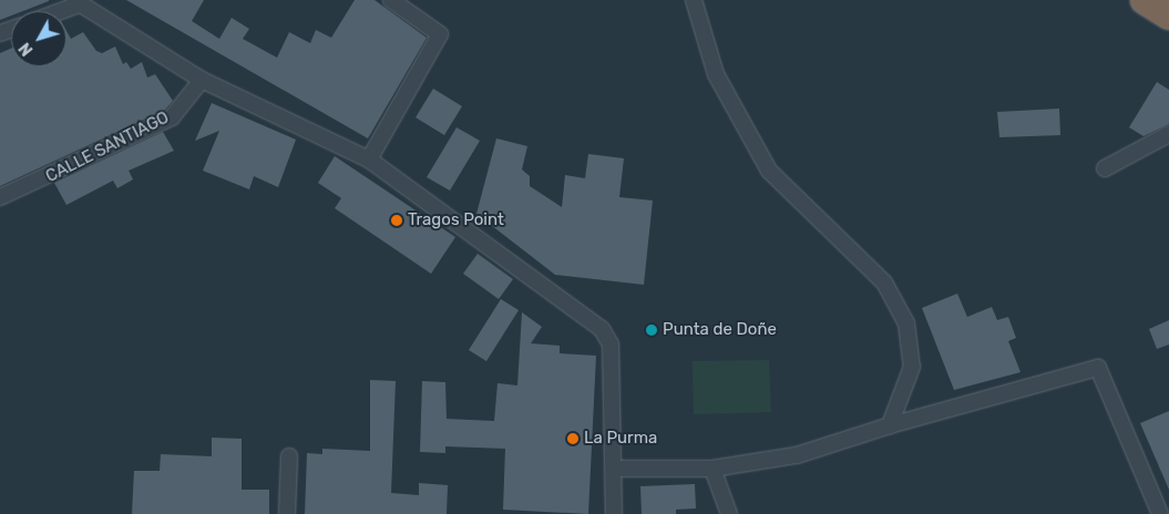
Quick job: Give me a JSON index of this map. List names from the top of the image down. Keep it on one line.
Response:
{"streets":{"street":["CALLE SANTIAGO"]},"places":["Tragos Point","Punta de Doñe","La Purma"],"north":"bottom left"}
